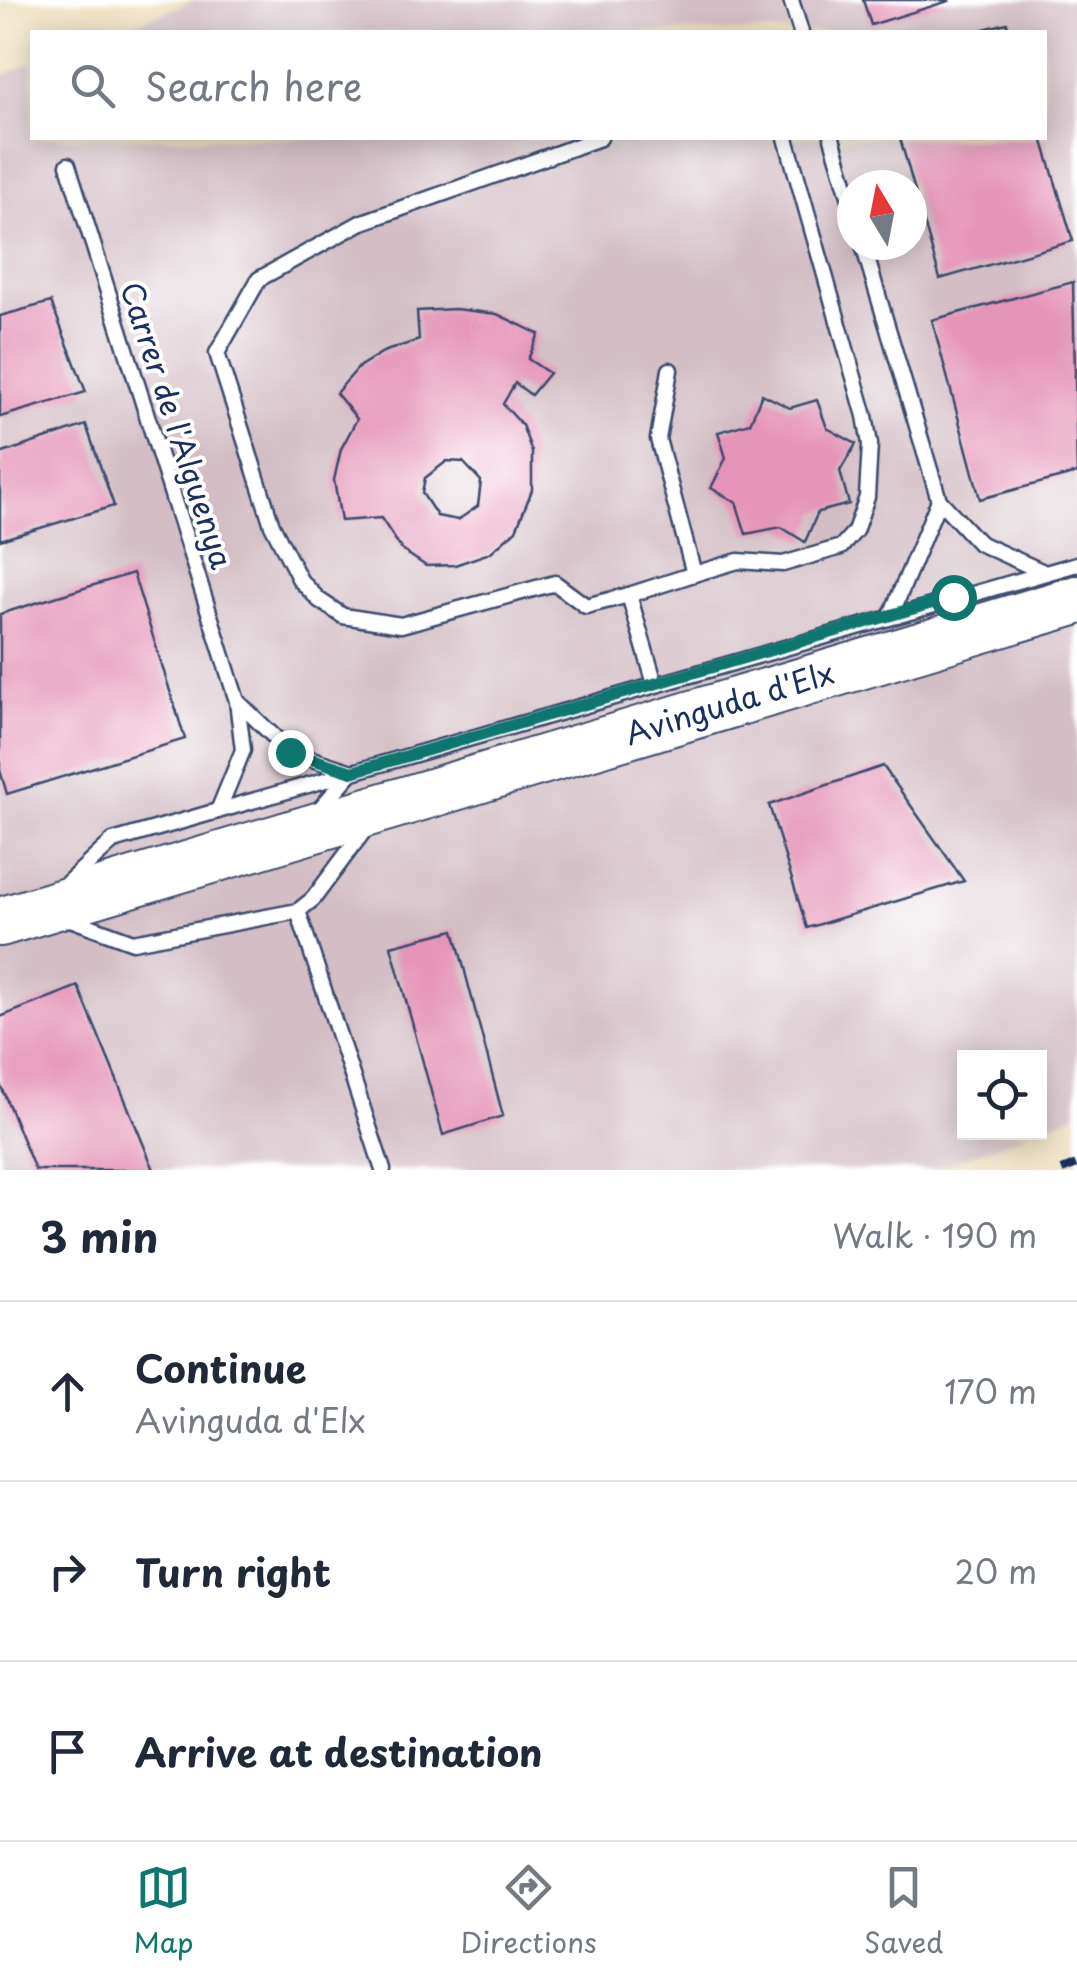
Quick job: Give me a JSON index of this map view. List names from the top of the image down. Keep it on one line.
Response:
{"streets":{"highway":["Avinguda d'Elx"],"lane":["Carrer de l'Alguenya"]},"crossings":[["Carrer de l'Alguenya","Avinguda d'Elx"]],"north":"top","page":{"search":"Search here","heading":["3 min","Walk · 190 m"],"list":[["Continue","Avinguda d'Elx","170 m"],["Turn right","20 m"],"Arrive at destination"],"nav":["Map","Directions","Saved"]}}
